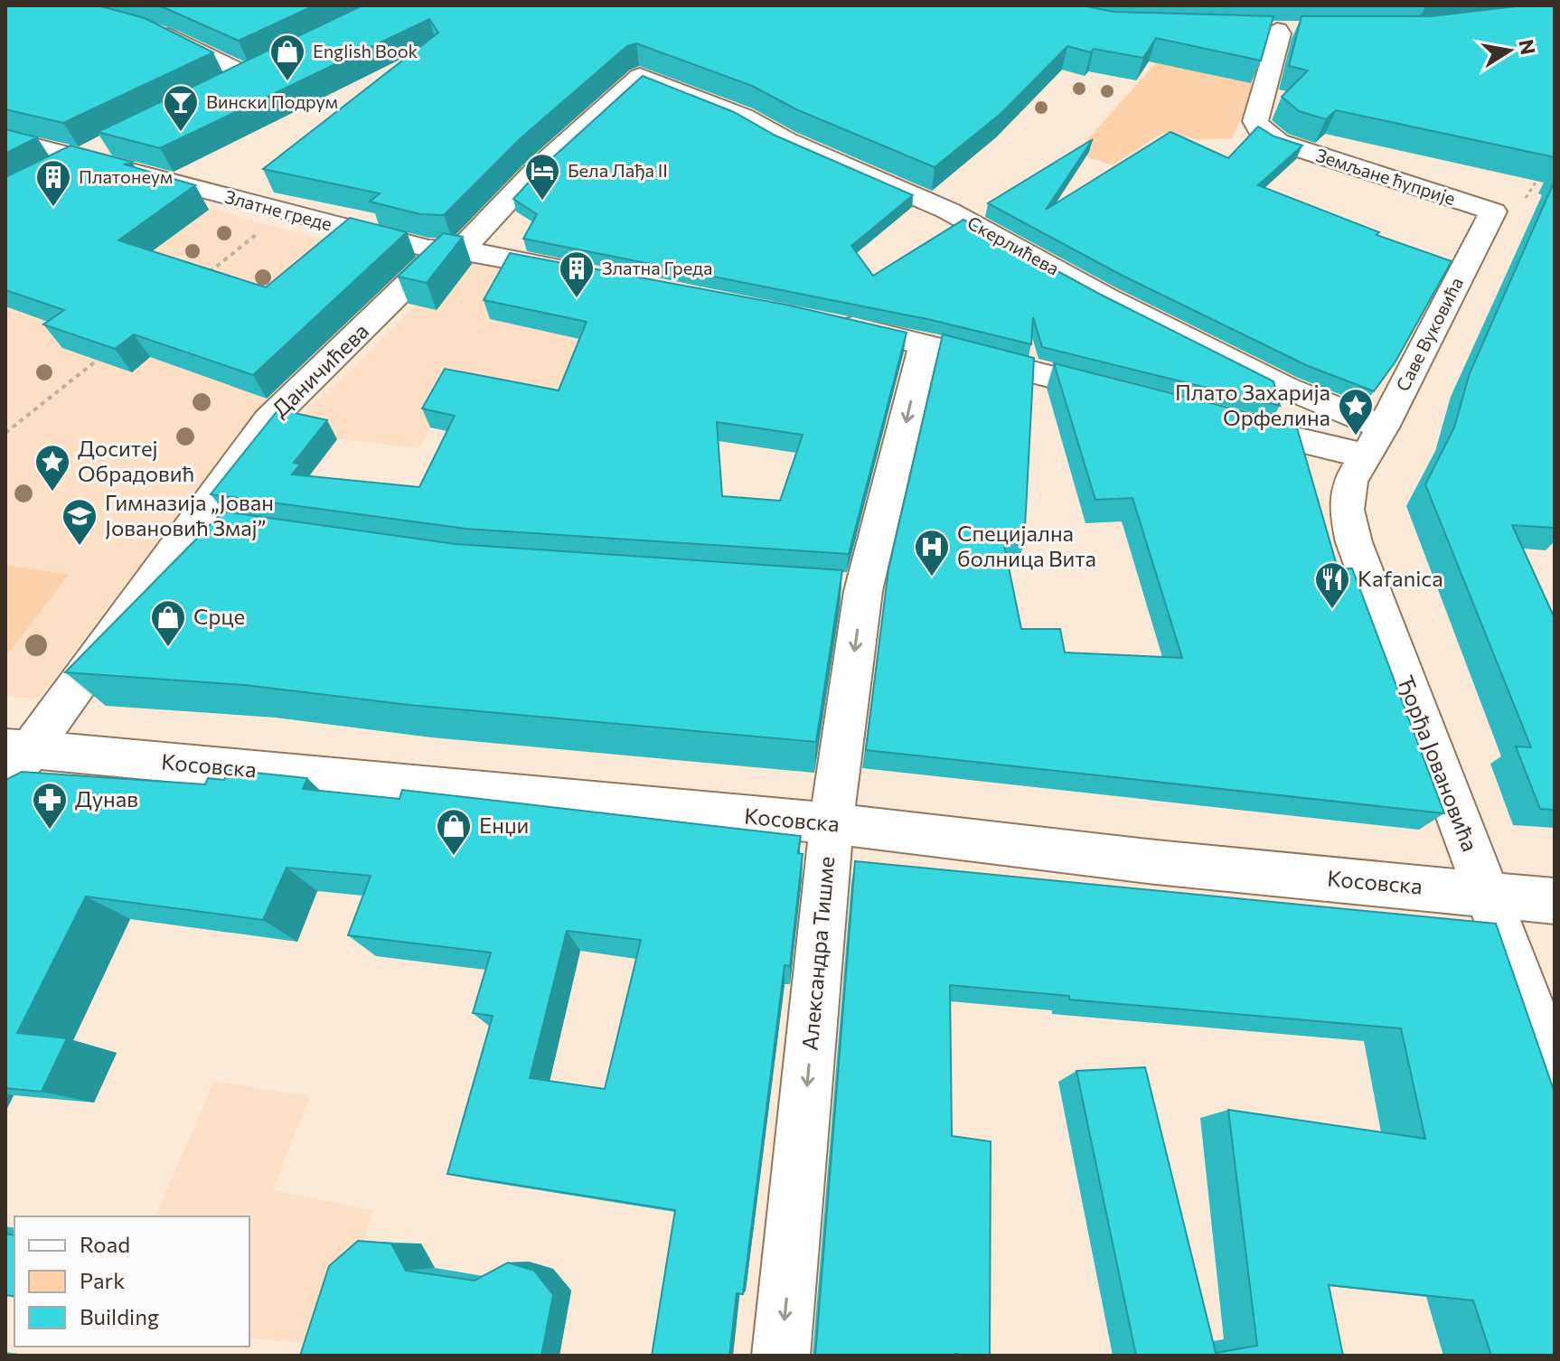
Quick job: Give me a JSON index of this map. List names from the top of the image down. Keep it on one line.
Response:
{"streets":{"street":["Земљане ћуприје","Златне греде","Скерлићева","Саве Вуковића","Даничићева","Ђорђа Јовановића","Косовска","Александра Тишме"]},"crossings":[["Земљане ћуприје","Саве Вуковића"],["Златне греде","Даничићева"],["Скерлићева","Саве Вуковића"],["Скерлићева","Даничићева"],["Скерлићева","Ђорђа Јовановића"],["Саве Вуковића","Ђорђа Јовановића"],["Даничићева","Косовска"],["Ђорђа Јовановића","Косовска"],["Косовска","Александра Тишме"]],"one_way":["Александра Тишме"],"places":{"shop":["English Book","Срце","Енџи"],"bar":["Вински Подрум"],"hotel":["Бела Лађа II"],"building":["Платонеум","Златна Греда"],"place":["Плато Захарија Орфелина","Доситеј Обрадовић"],"school or university":["Гимназија „Јован Јовановић Змај”"],"hospital":["Специјална болница Вита"],"restaurant":["Kafanica"],"pharmacy":["Дунав"]},"legend":["Road","Park","Building"],"north":"right"}
